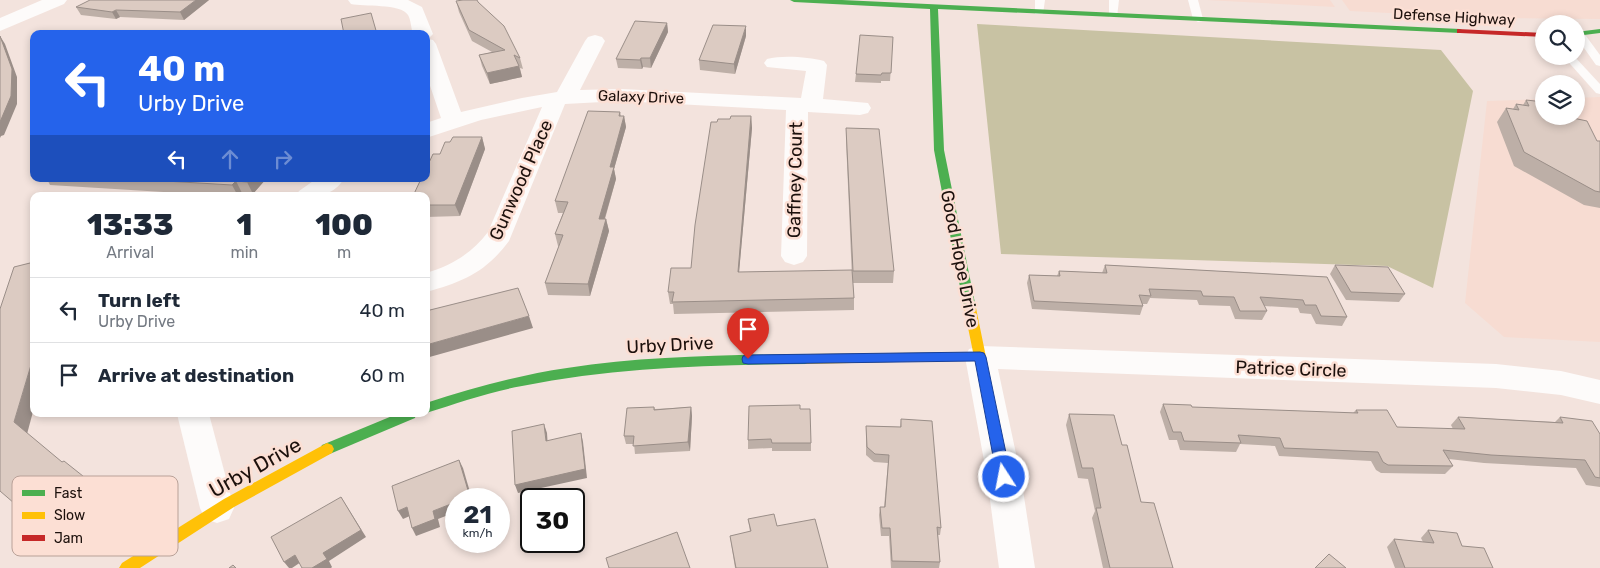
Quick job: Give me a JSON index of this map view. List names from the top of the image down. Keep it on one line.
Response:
{"streets":{"street":["Defense Highway","Galaxy Drive","Gunwood Place","Gaffney Court","Good Hope Drive","Urby Drive","Patrice Circle"]},"crossings":[["Defense Highway","Good Hope Drive"],["Galaxy Drive","Gunwood Place"],["Galaxy Drive","Gaffney Court"],["Good Hope Drive","Urby Drive"],["Good Hope Drive","Patrice Circle"],["Urby Drive","Patrice Circle"]],"legend":["Fast","Slow","Jam"],"page":{"turn":["40 m","Urby Drive"],"eta":["13:33","Arrival","1","min","100","m"],"list":[{"name":"Turn left","note":"Urby Drive","value":"40 m"},{"name":"Arrive at destination","value":"60 m"}],"speed":"21 km/h","limit":"30"}}
